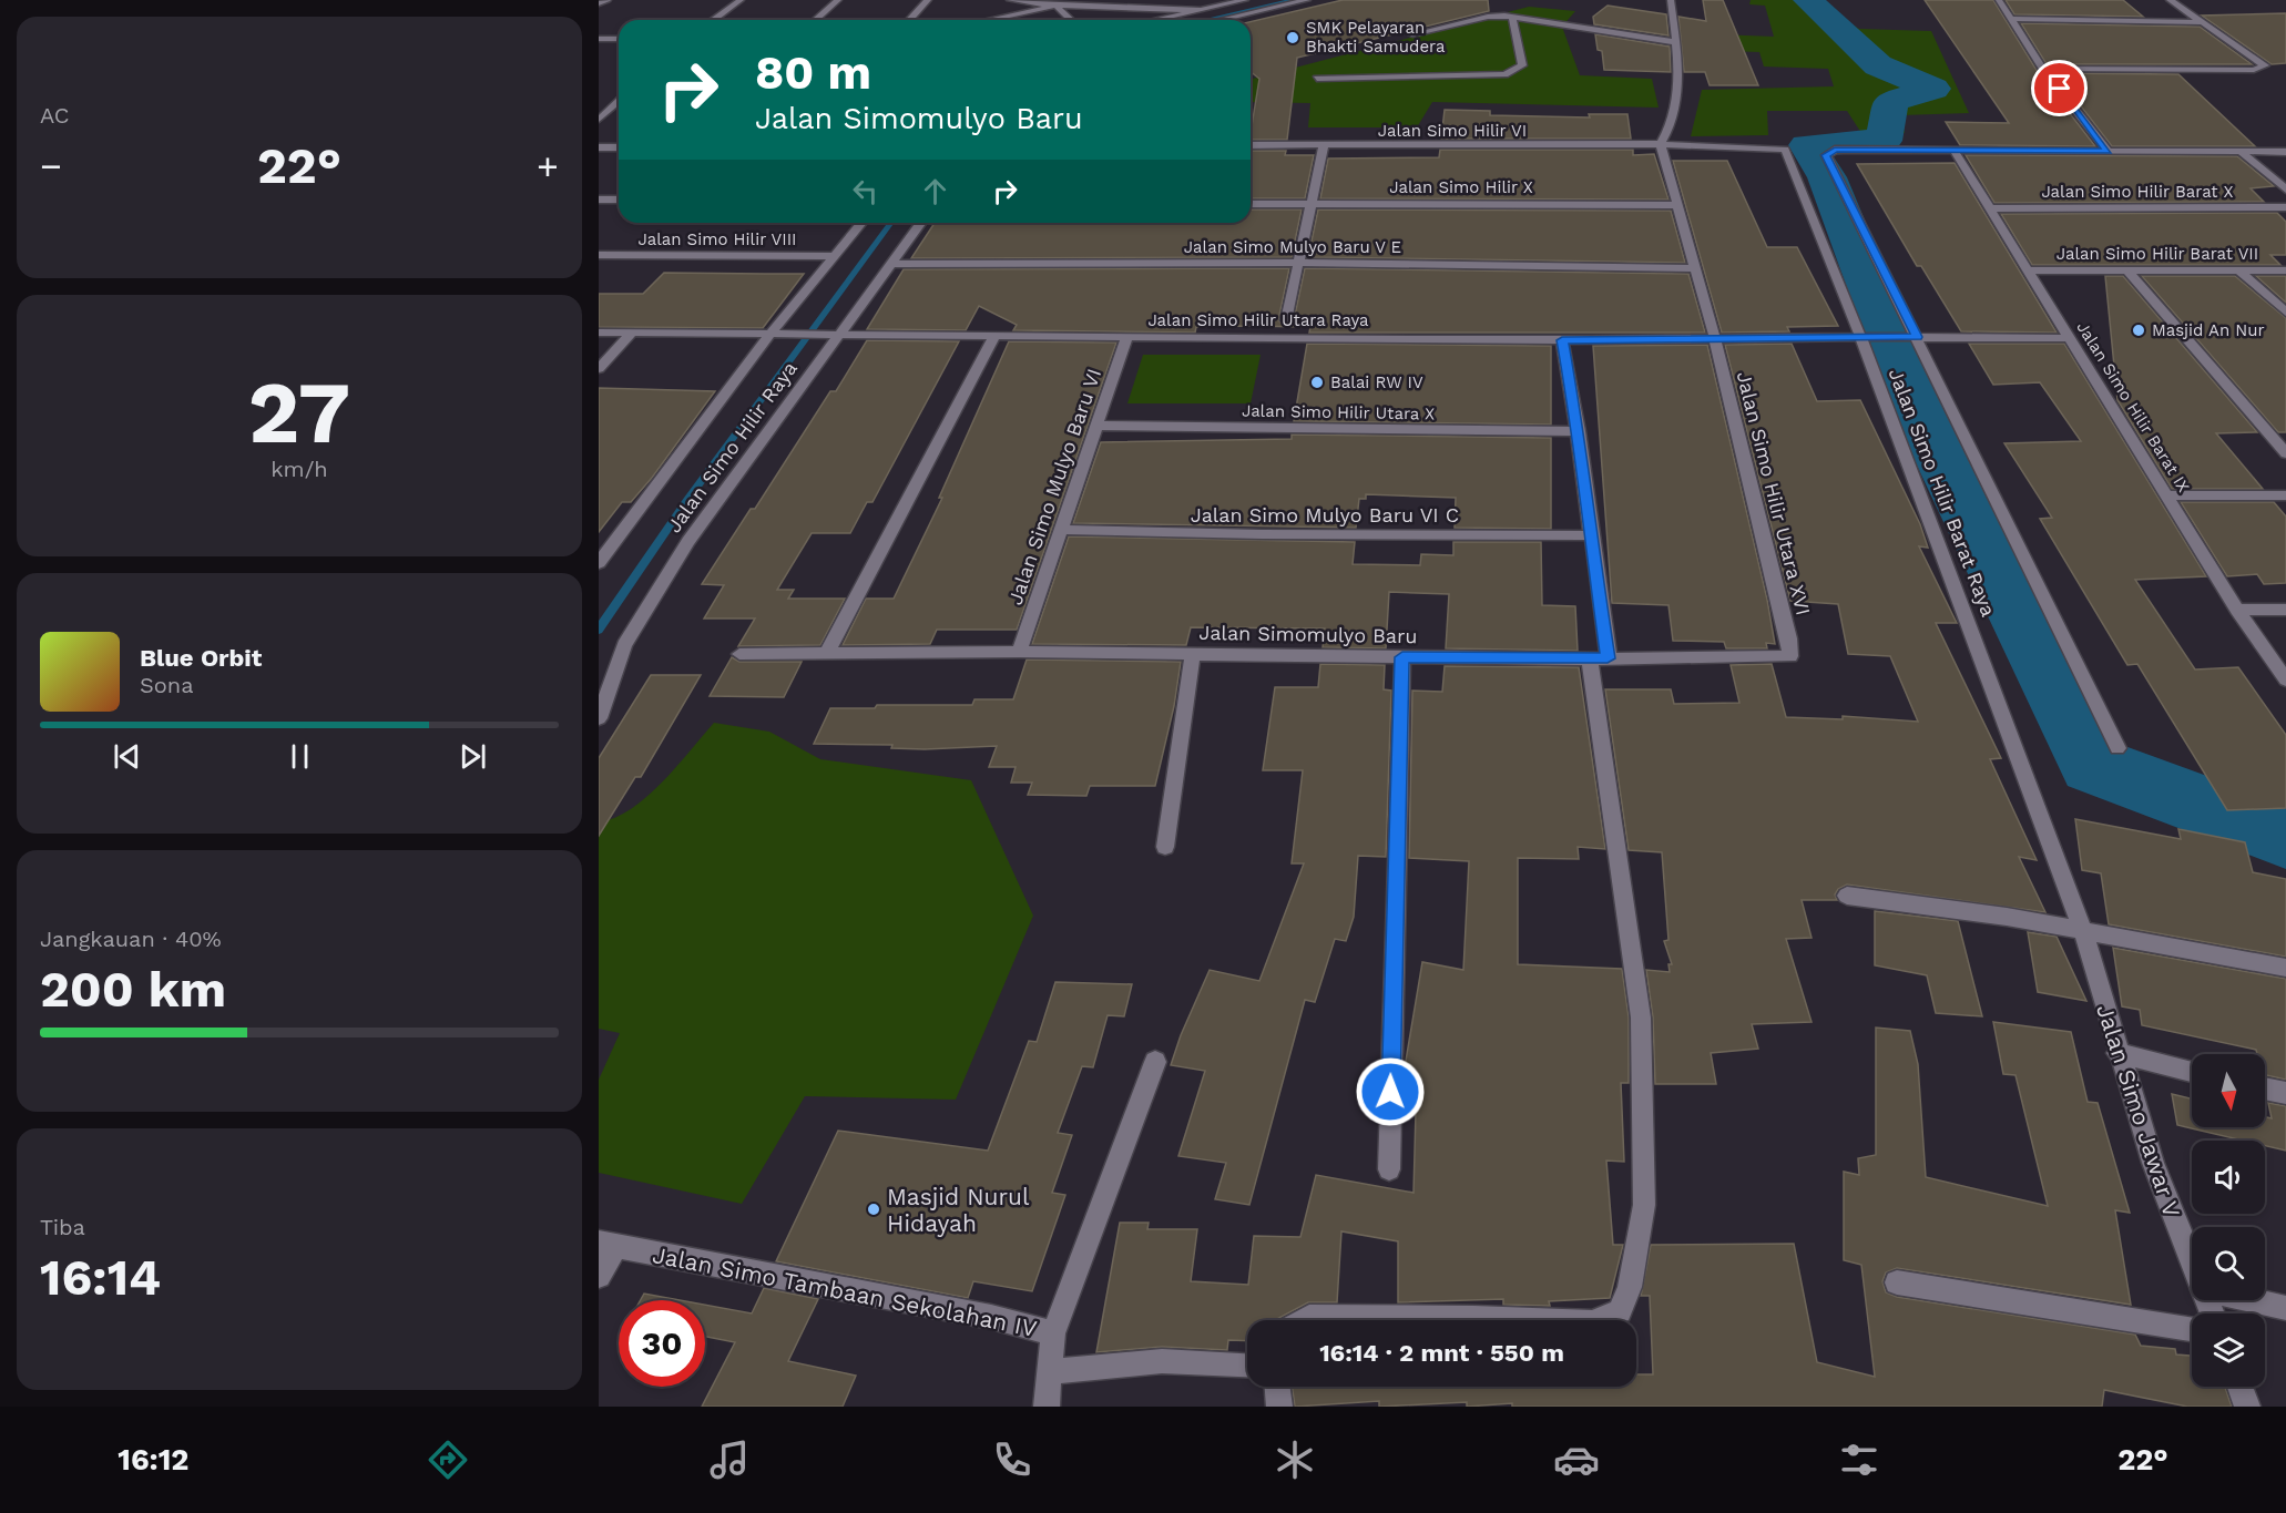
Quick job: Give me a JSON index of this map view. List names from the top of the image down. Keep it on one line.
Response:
{"streets":{"street":["Jalan Simo Hilir VI","Jalan Simo Hilir X","Jalan Simo Hilir Barat X","Jalan Simo Hilir VIII","Jalan Simo Mulyo Baru V E","Jalan Simo Hilir Barat VII","Jalan Simo Hilir Utara Raya","Jalan Simo Hilir Barat IX","Jalan Simo Hilir Utara X","Jalan Simo Hilir Raya","Jalan Simo Mulyo Baru VI","Jalan Simo Hilir Barat Raya","Jalan Simo Hilir Utara XVI","Jalan Simo Mulyo Baru VI C","Jalan Simomulyo Baru","Jalan Simo Jawar V","Jalan Simo Tambaan Sekolahan IV"]},"crossings":[["Jalan Simo Hilir VI","Jalan Simo Hilir Barat Raya"],["Jalan Simo Hilir Barat X","Jalan Simo Hilir Barat IX"],["Jalan Simo Hilir VIII","Jalan Simo Hilir Raya"],["Jalan Simo Mulyo Baru V E","Jalan Simo Hilir Raya"],["Jalan Simo Hilir Barat VII","Jalan Simo Hilir Barat IX"],["Jalan Simo Hilir Utara Raya","Jalan Simo Hilir Barat IX"],["Jalan Simo Hilir Utara Raya","Jalan Simo Hilir Raya"],["Jalan Simo Hilir Utara Raya","Jalan Simo Mulyo Baru VI"],["Jalan Simo Hilir Utara Raya","Jalan Simo Hilir Barat Raya"],["Jalan Simo Hilir Utara Raya","Jalan Simo Hilir Utara XVI"],["Jalan Simo Hilir Barat IX","Jalan Simo Hilir Barat Raya"],["Jalan Simo Hilir Utara X","Jalan Simo Mulyo Baru VI"],["Jalan Simo Mulyo Baru VI","Jalan Simo Mulyo Baru VI C"],["Jalan Simo Mulyo Baru VI","Jalan Simomulyo Baru"],["Jalan Simo Hilir Barat Raya","Jalan Simo Jawar V"],["Jalan Simo Hilir Utara XVI","Jalan Simomulyo Baru"]],"places":["SMK Pelayaran Bhakti Samudera","Masjid An Nur","Balai RW IV","Masjid Nurul Hidayah"],"north":"bottom","page":{"tile":["AC",["27","km/h"],["Jangkauan · 40%","200 km"],["Tiba","16:14"]],"turn":["80 m","Jalan Simomulyo Baru"],"heat":["−","22°","+"],"song":["Blue Orbit","Sona"],"limit":"30","trip":"16:14 · 2 mnt · 550 m","tabs":["16:12","22°"]}}
